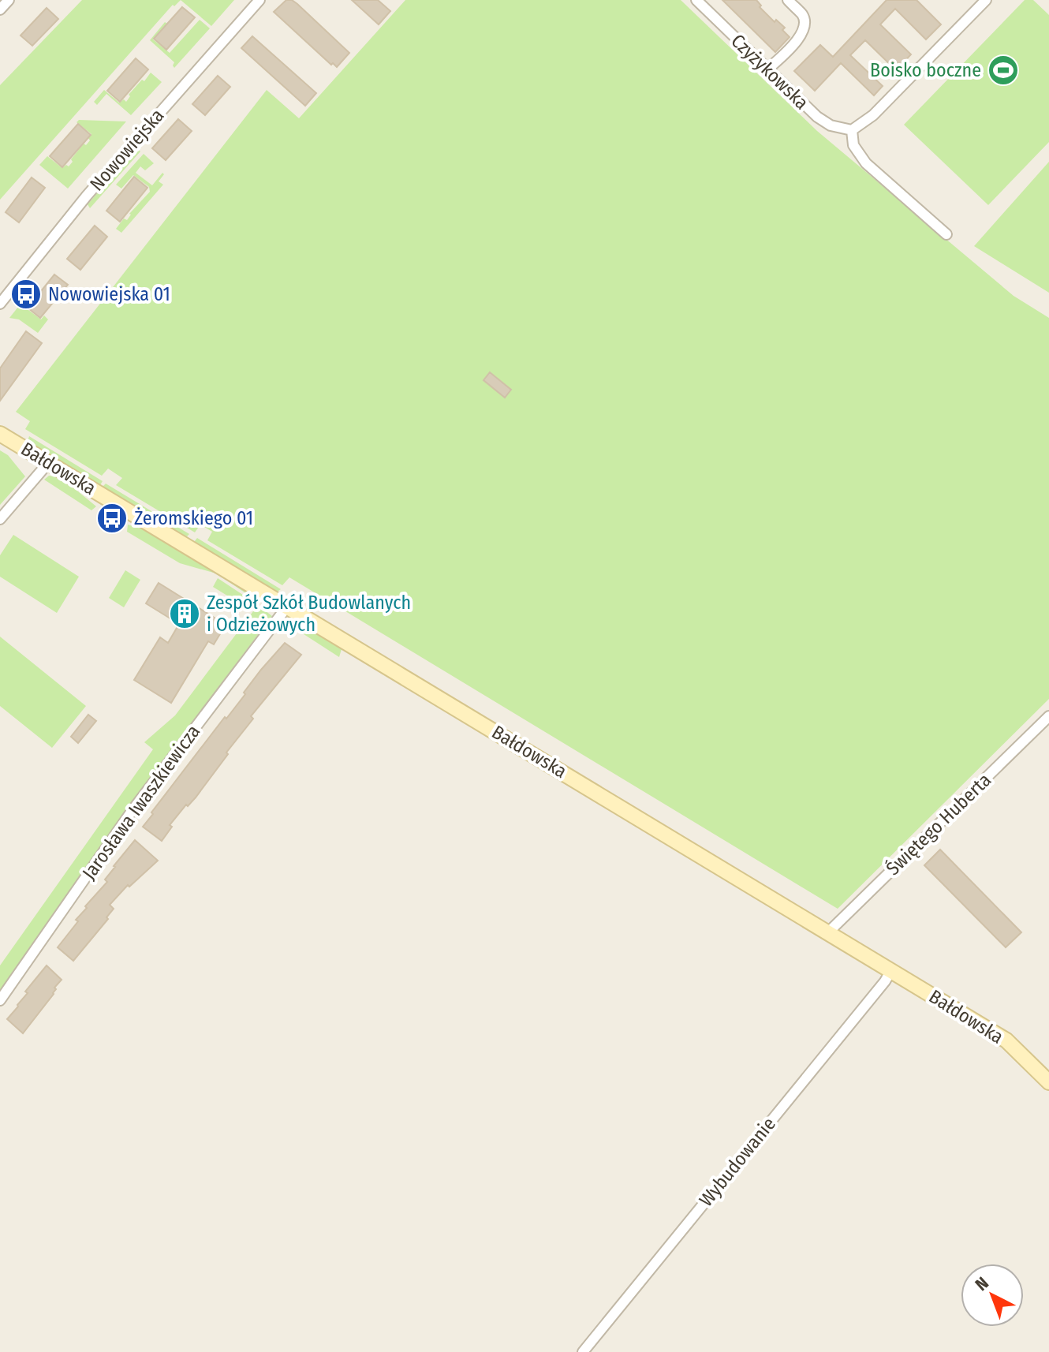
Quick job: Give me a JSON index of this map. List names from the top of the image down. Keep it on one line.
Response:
{"streets":{"street":["Czyżykowska","Nowowiejska","Bałdowska","Jarosława Iwaszkiewicza","Świętego Huberta","Wybudowanie"]},"crossings":[["Bałdowska","Jarosława Iwaszkiewicza"],["Bałdowska","Świętego Huberta"],["Bałdowska","Wybudowanie"]],"places":{"sports":["Boisko boczne"],"bus stop":["Nowowiejska 01","Żeromskiego 01"],"building":["Zespół Szkół Budowlanych i Odzieżowych"]},"north":"top left"}
